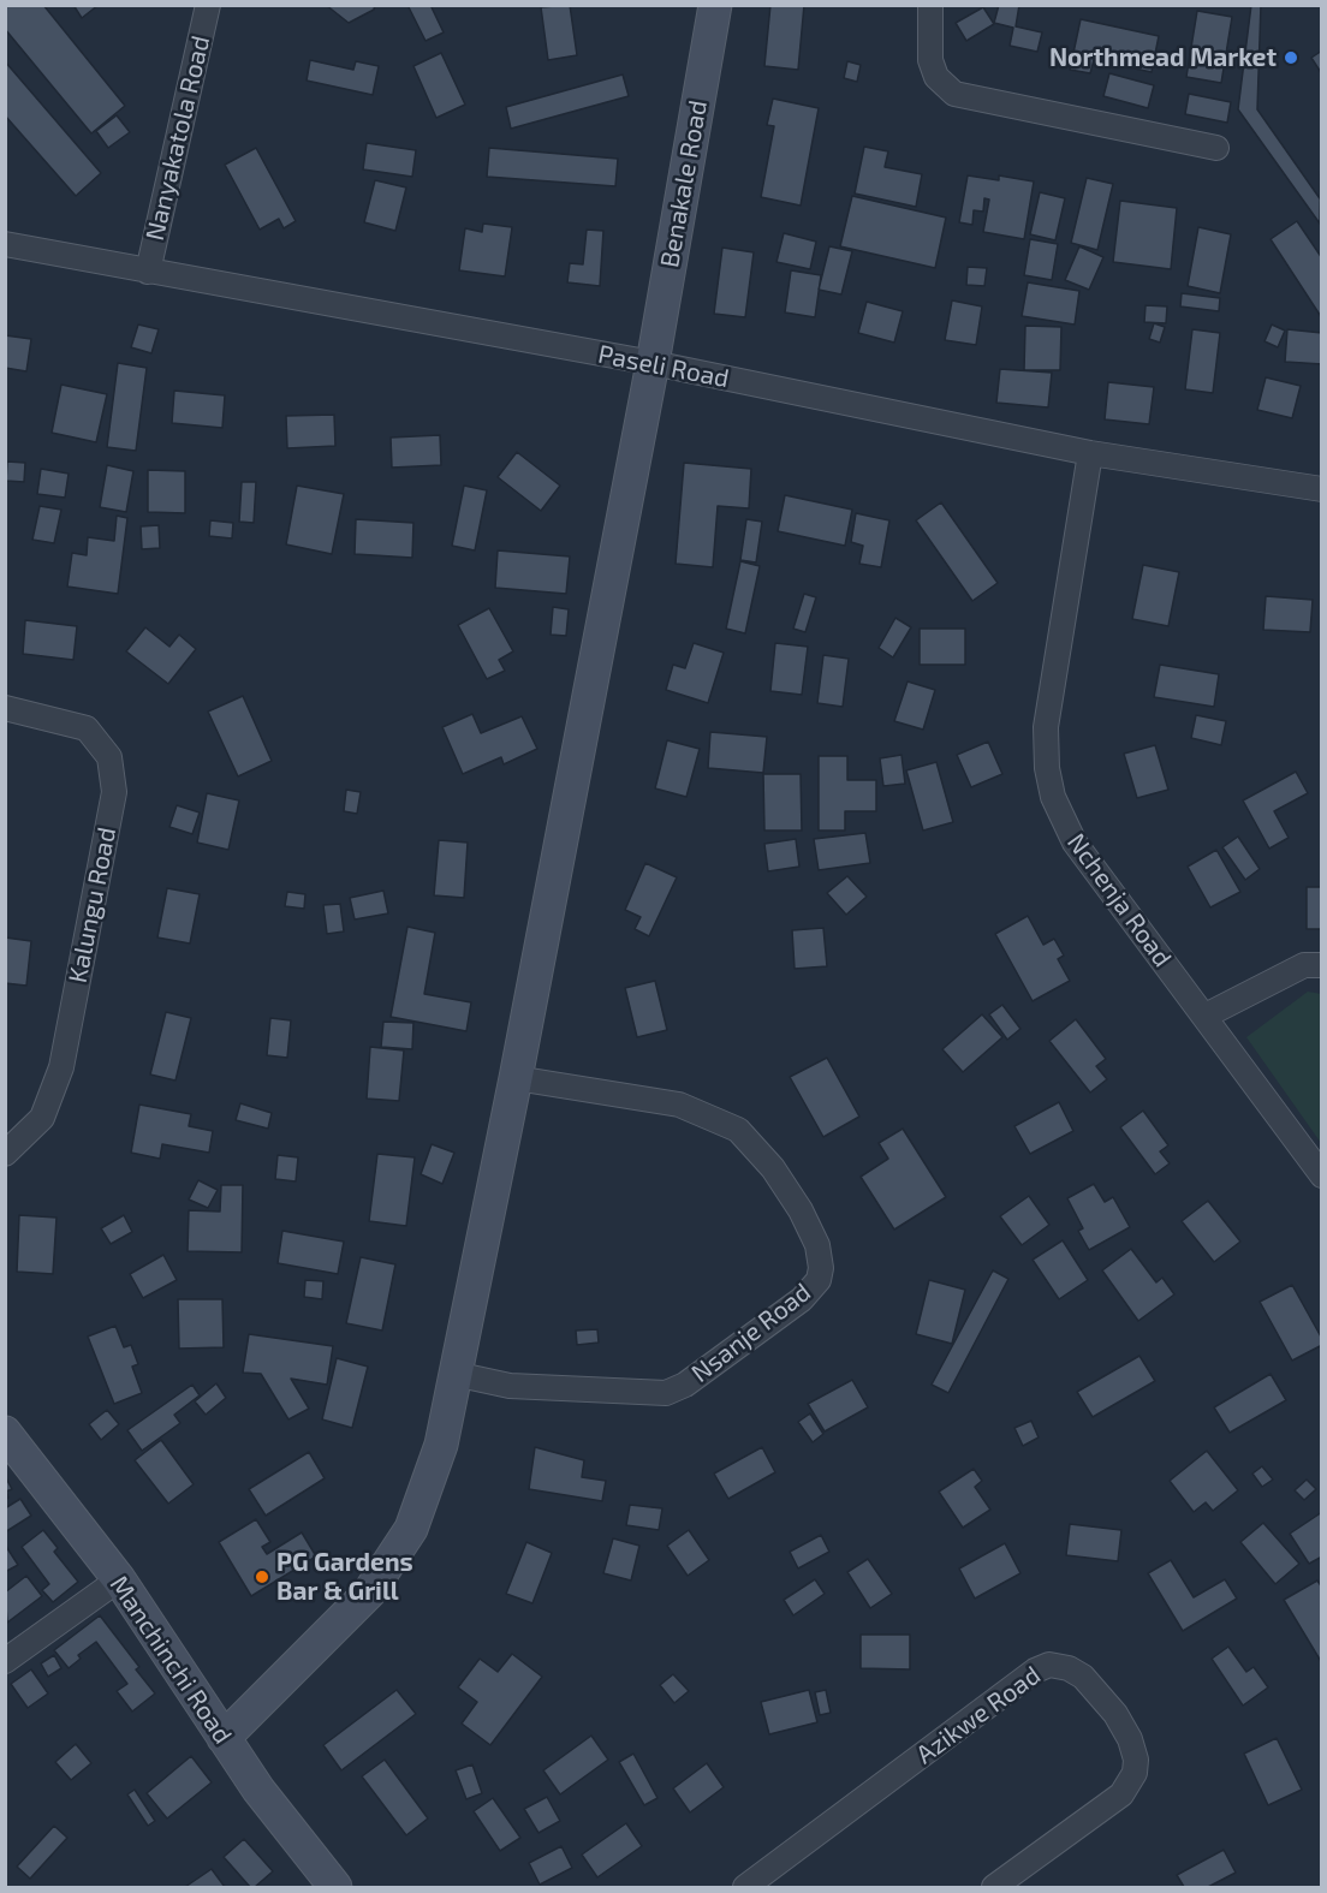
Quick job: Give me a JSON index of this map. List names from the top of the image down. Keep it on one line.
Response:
{"streets":{"street":["Nanyakatola Road","Benakale Road","Paseli Road","Nchenja Road","Kalungu Road","Nsanje Road","Manchinchi Road","Azikwe Road"]},"crossings":[["Nanyakatola Road","Paseli Road"],["Benakale Road","Paseli Road"],["Benakale Road","Nsanje Road"],["Benakale Road","Manchinchi Road"],["Paseli Road","Nchenja Road"]],"places":["Northmead Market","PG Gardens Bar & Grill"]}
